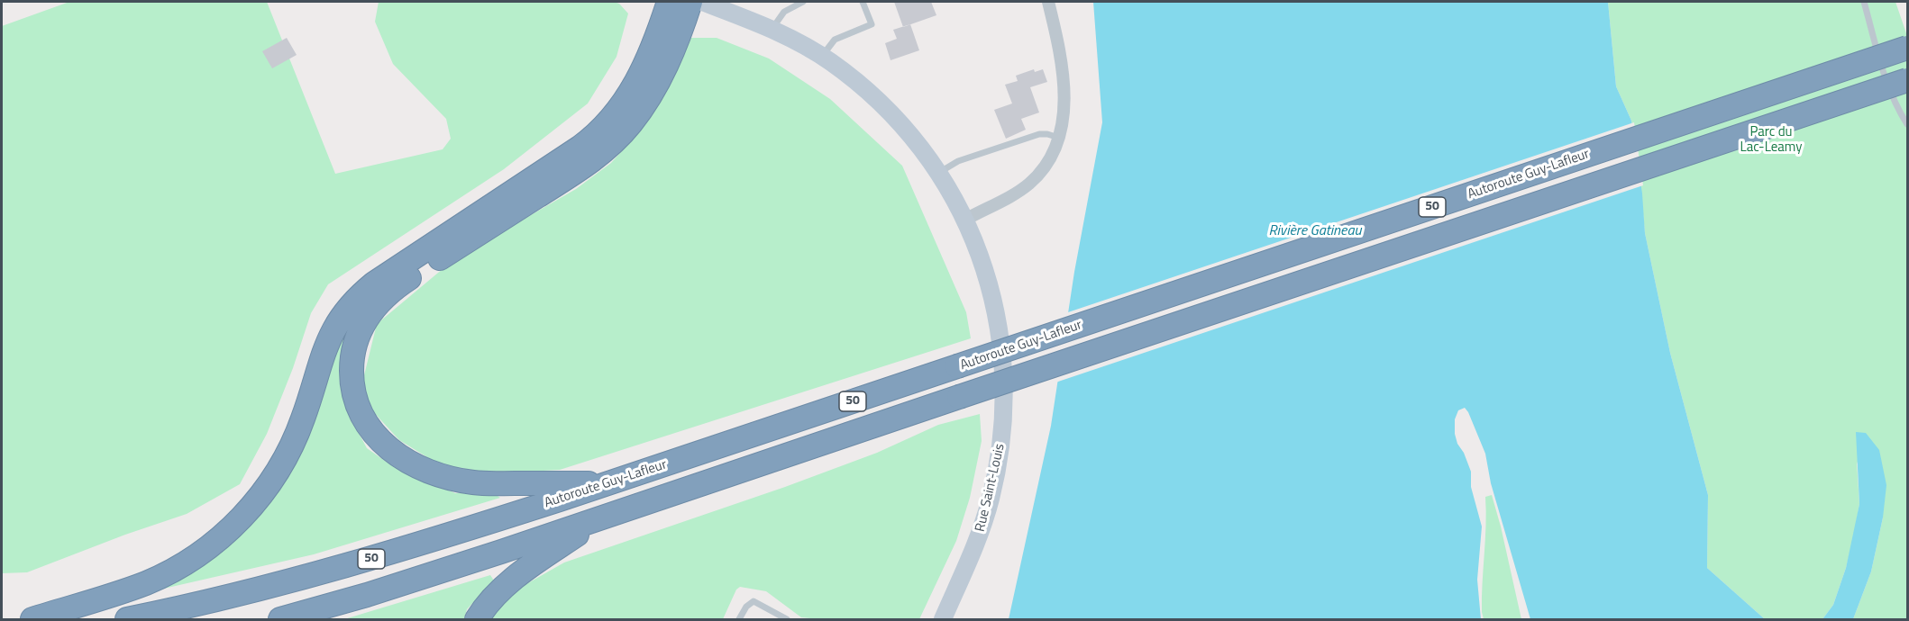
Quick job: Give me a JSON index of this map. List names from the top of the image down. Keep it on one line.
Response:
{"streets":{"highway":["Autoroute Guy-Lafleur","50"],"main road":["Rue Saint-Louis"]},"water":["Rivière Gatineau"],"parks":["Parc du Lac-Leamy"]}
